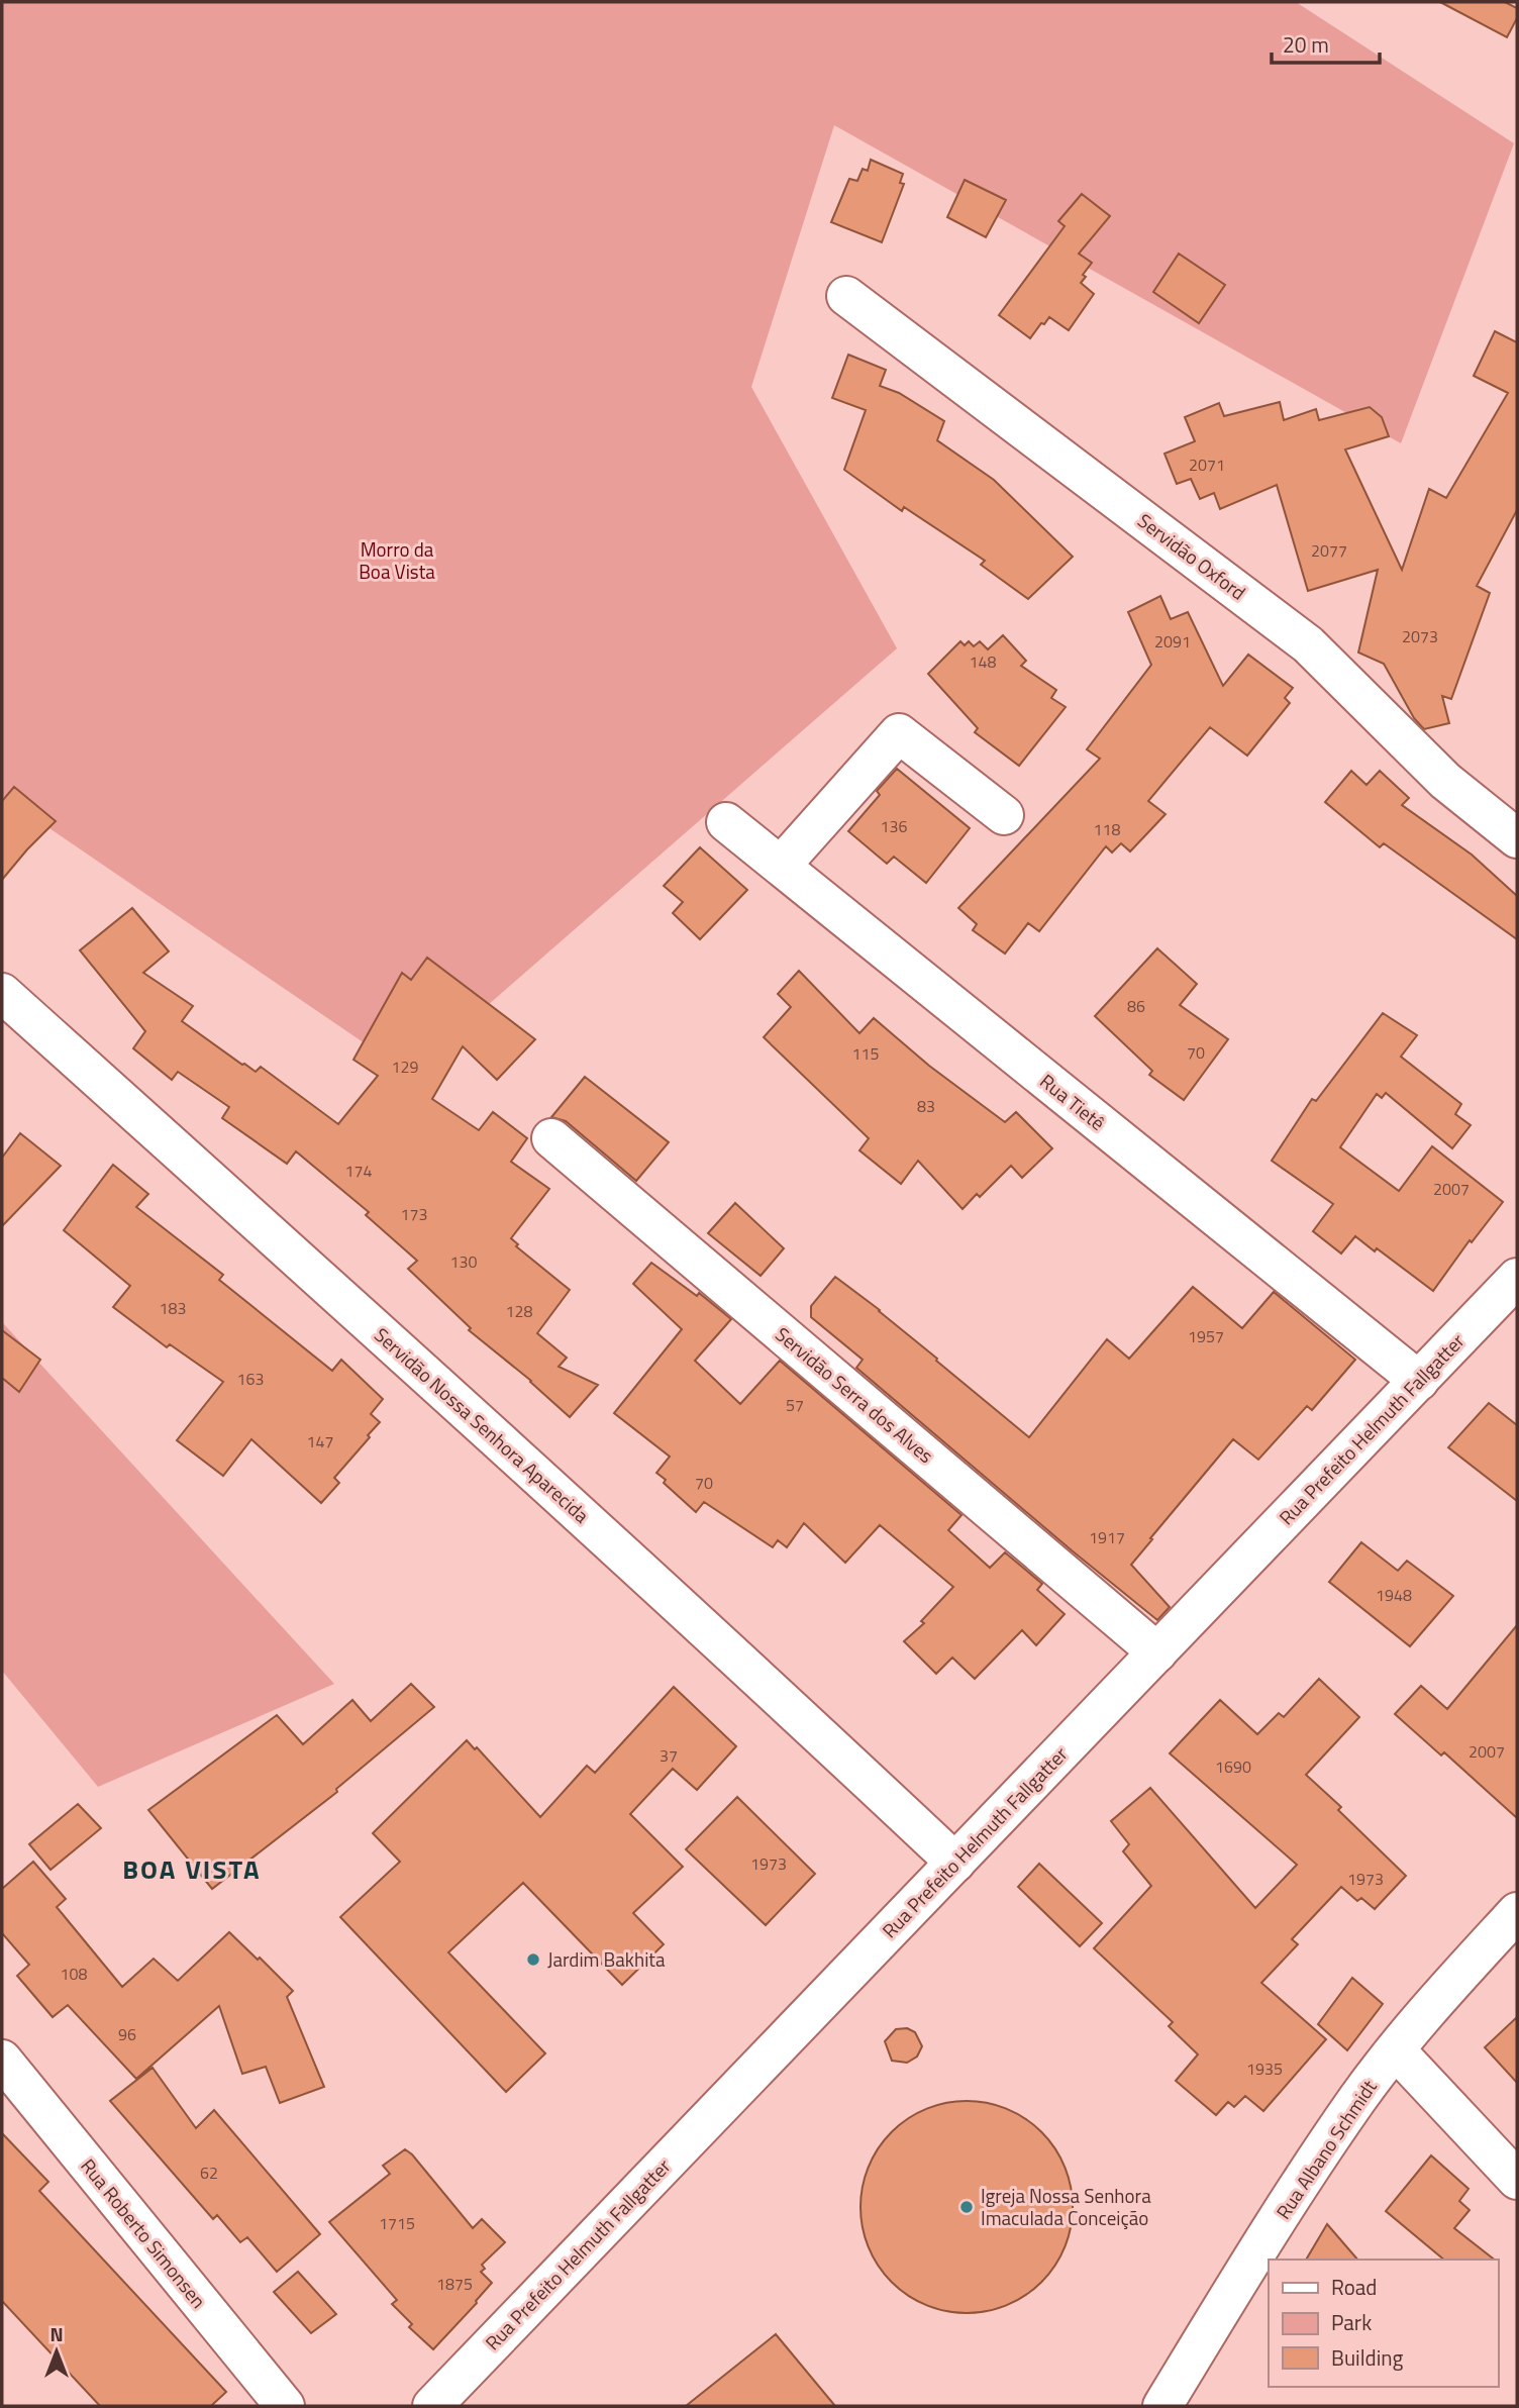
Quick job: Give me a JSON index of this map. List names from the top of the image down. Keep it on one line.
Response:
{"streets":{"street":["Servidão Oxford","Rua Tietê","Servidão Serra dos Alves","Servidão Nossa Senhora Aparecida","Rua Prefeito Helmuth Fallgatter","Rua Albano Schmidt","Rua Roberto Simonsen"]},"crossings":[["Rua Tietê","Rua Prefeito Helmuth Fallgatter"],["Servidão Serra dos Alves","Rua Prefeito Helmuth Fallgatter"],["Servidão Nossa Senhora Aparecida","Rua Prefeito Helmuth Fallgatter"]],"districts":["BOA VISTA"],"parks":["Morro da Boa Vista"],"places":["Jardim Bakhita","Igreja Nossa Senhora Imaculada Conceição"],"house_numbers":["2071","2077","2073","2091","148","136","118","86","70","115","129","83","174","2007","173","130","183","128","1957","163","57","147","70","1917","1948","2007","37","1690","1973","1973","108","96","1935","62","1715","1875"],"legend":["Road","Park","Building"],"scale_bar":"20 m","north":"top"}
